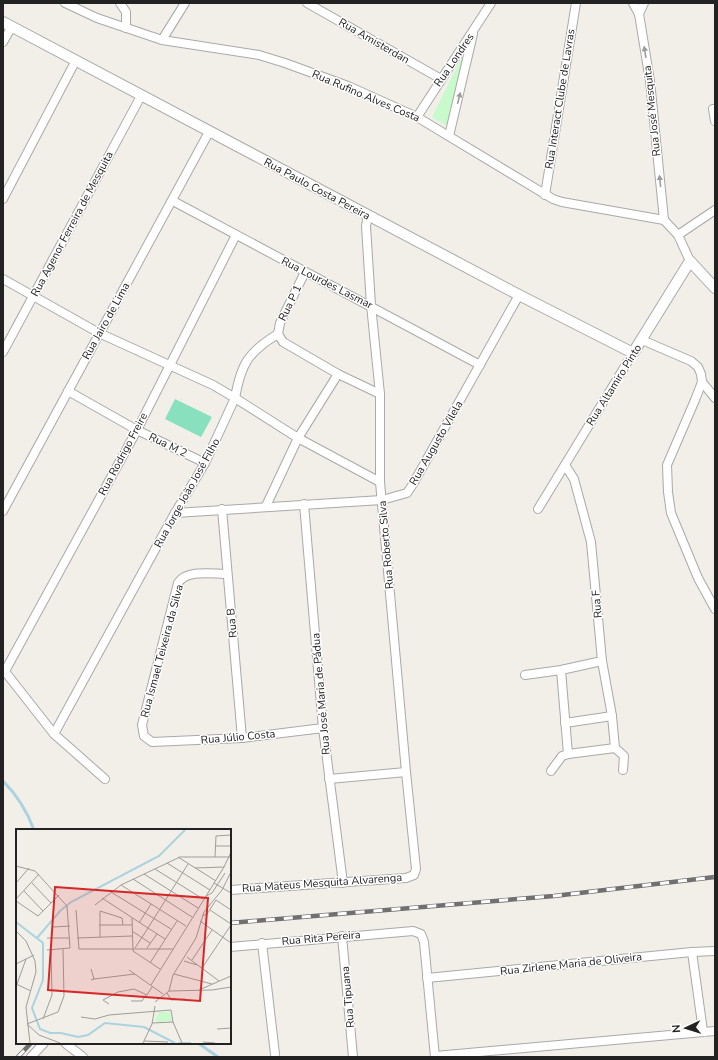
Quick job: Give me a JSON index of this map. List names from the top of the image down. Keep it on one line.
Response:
{"streets":{"street":["Rua Amisterdan","Rua Londres","Rua Rufino Alves Costa","Rua Interact Clube de Lavras","Rua José Mesquita","Rua Paulo Costa Pereira","Rua Agenor Ferreira de Mesquita","Rua Lourdes Lasmar","Rua P 1","Rua Jairo de Lima","Rua Altamiro Pinto","Rua Augusto Vilela","Rua M 2","Rua Rodrigo Freire","Rua Jorge João José Filho","Rua Roberto Silva","Rua F","Rua B","Rua Ismael Teixeira da Silva","Rua José Maria de Pádua","Rua Júlio Costa","Rua Mateus Mesquita Alvarenga","Rua Rita Pereira","Rua Zirlene Maria de Oliveira","Rua Tipuana"]},"crossings":[["Rua Amisterdan","Rua Londres"],["Rua Londres","Rua Rufino Alves Costa"],["Rua Rufino Alves Costa","Rua Interact Clube de Lavras"],["Rua Rufino Alves Costa","Rua José Mesquita"],["Rua Paulo Costa Pereira","Rua Agenor Ferreira de Mesquita"],["Rua Paulo Costa Pereira","Rua Jairo de Lima"],["Rua Paulo Costa Pereira","Rua Altamiro Pinto"],["Rua Paulo Costa Pereira","Rua Augusto Vilela"],["Rua Paulo Costa Pereira","Rua Roberto Silva"],["Rua Lourdes Lasmar","Rua P 1"],["Rua Lourdes Lasmar","Rua Jairo de Lima"],["Rua Lourdes Lasmar","Rua Augusto Vilela"],["Rua Lourdes Lasmar","Rua Rodrigo Freire"],["Rua Lourdes Lasmar","Rua Roberto Silva"],["Rua P 1","Rua Jorge João José Filho"],["Rua Jairo de Lima","Rua M 2"],["Rua Altamiro Pinto","Rua F"],["Rua Augusto Vilela","Rua Jorge João José Filho"],["Rua Augusto Vilela","Rua Roberto Silva"],["Rua Augusto Vilela","Rua B"],["Rua Augusto Vilela","Rua José Maria de Pádua"],["Rua M 2","Rua Rodrigo Freire"],["Rua M 2","Rua Jorge João José Filho"],["Rua Roberto Silva","Rua Mateus Mesquita Alvarenga"],["Rua B","Rua Ismael Teixeira da Silva"],["Rua B","Rua Júlio Costa"],["Rua Ismael Teixeira da Silva","Rua Júlio Costa"],["Rua José Maria de Pádua","Rua Júlio Costa"],["Rua José Maria de Pádua","Rua Mateus Mesquita Alvarenga"],["Rua Rita Pereira","Rua Zirlene Maria de Oliveira"],["Rua Rita Pereira","Rua Tipuana"]],"one_way":["Rua José Mesquita"],"north":"left"}
